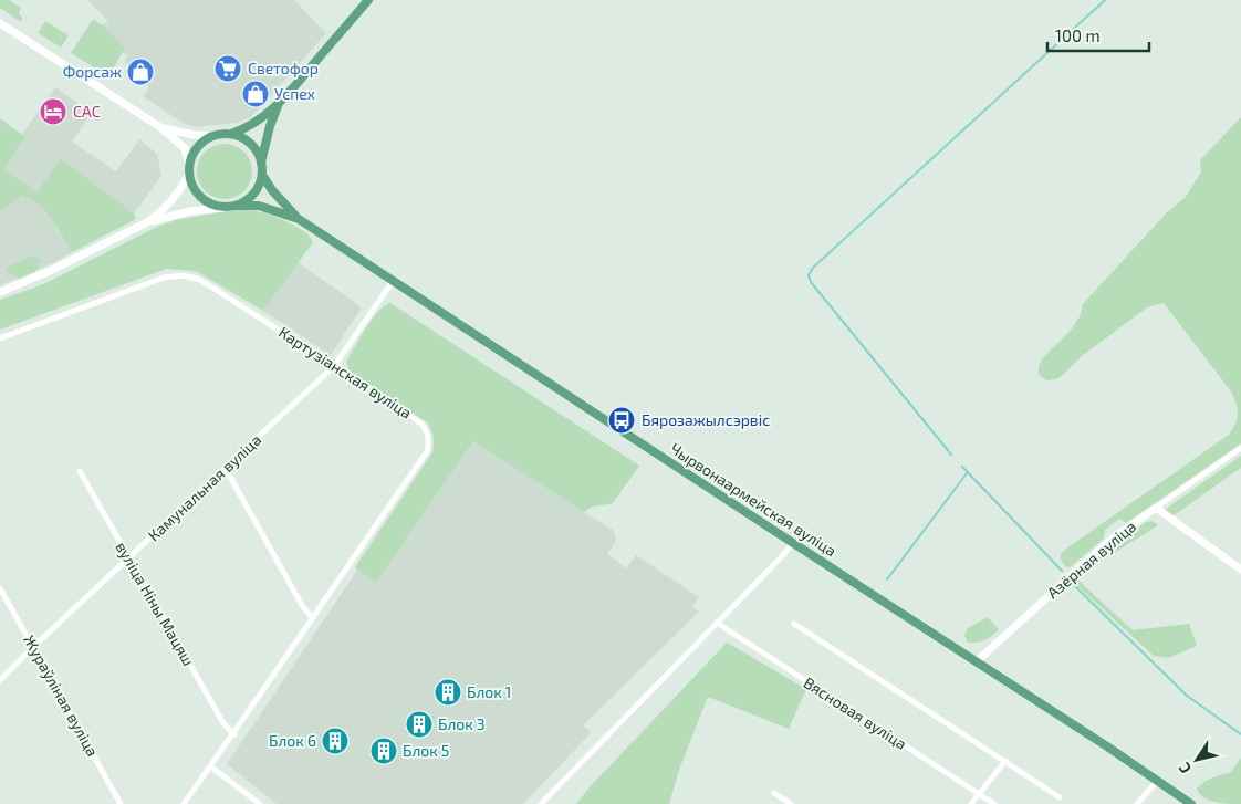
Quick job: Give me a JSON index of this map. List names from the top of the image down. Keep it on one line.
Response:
{"streets":{"main road":["Чырвонаармейская вуліца"],"street":["Картузіанская вуліца","Камунальная вуліца","Азёрная вуліца","вуліца Ніны Мацяш","Жураўліная вуліца","Вясновая вуліца"]},"crossings":[["Картузіанская вуліца","Камунальная вуліца"],["Картузіанская вуліца","вуліца Ніны Мацяш"],["Камунальная вуліца","Чырвонаармейская вуліца"],["Камунальная вуліца","вуліца Ніны Мацяш"],["Камунальная вуліца","Жураўліная вуліца"],["Чырвонаармейская вуліца","Азёрная вуліца"]],"places":{"supermarket":["Светофор"],"shop":["Форсаж","Успех"],"hotel":["САС"],"bus stop":["Бярозажылсэрвіс"],"building":["Блок 1","Блок 3","Блок 6","Блок 5"]},"scale_bar":"100 m","north":"bottom left"}
